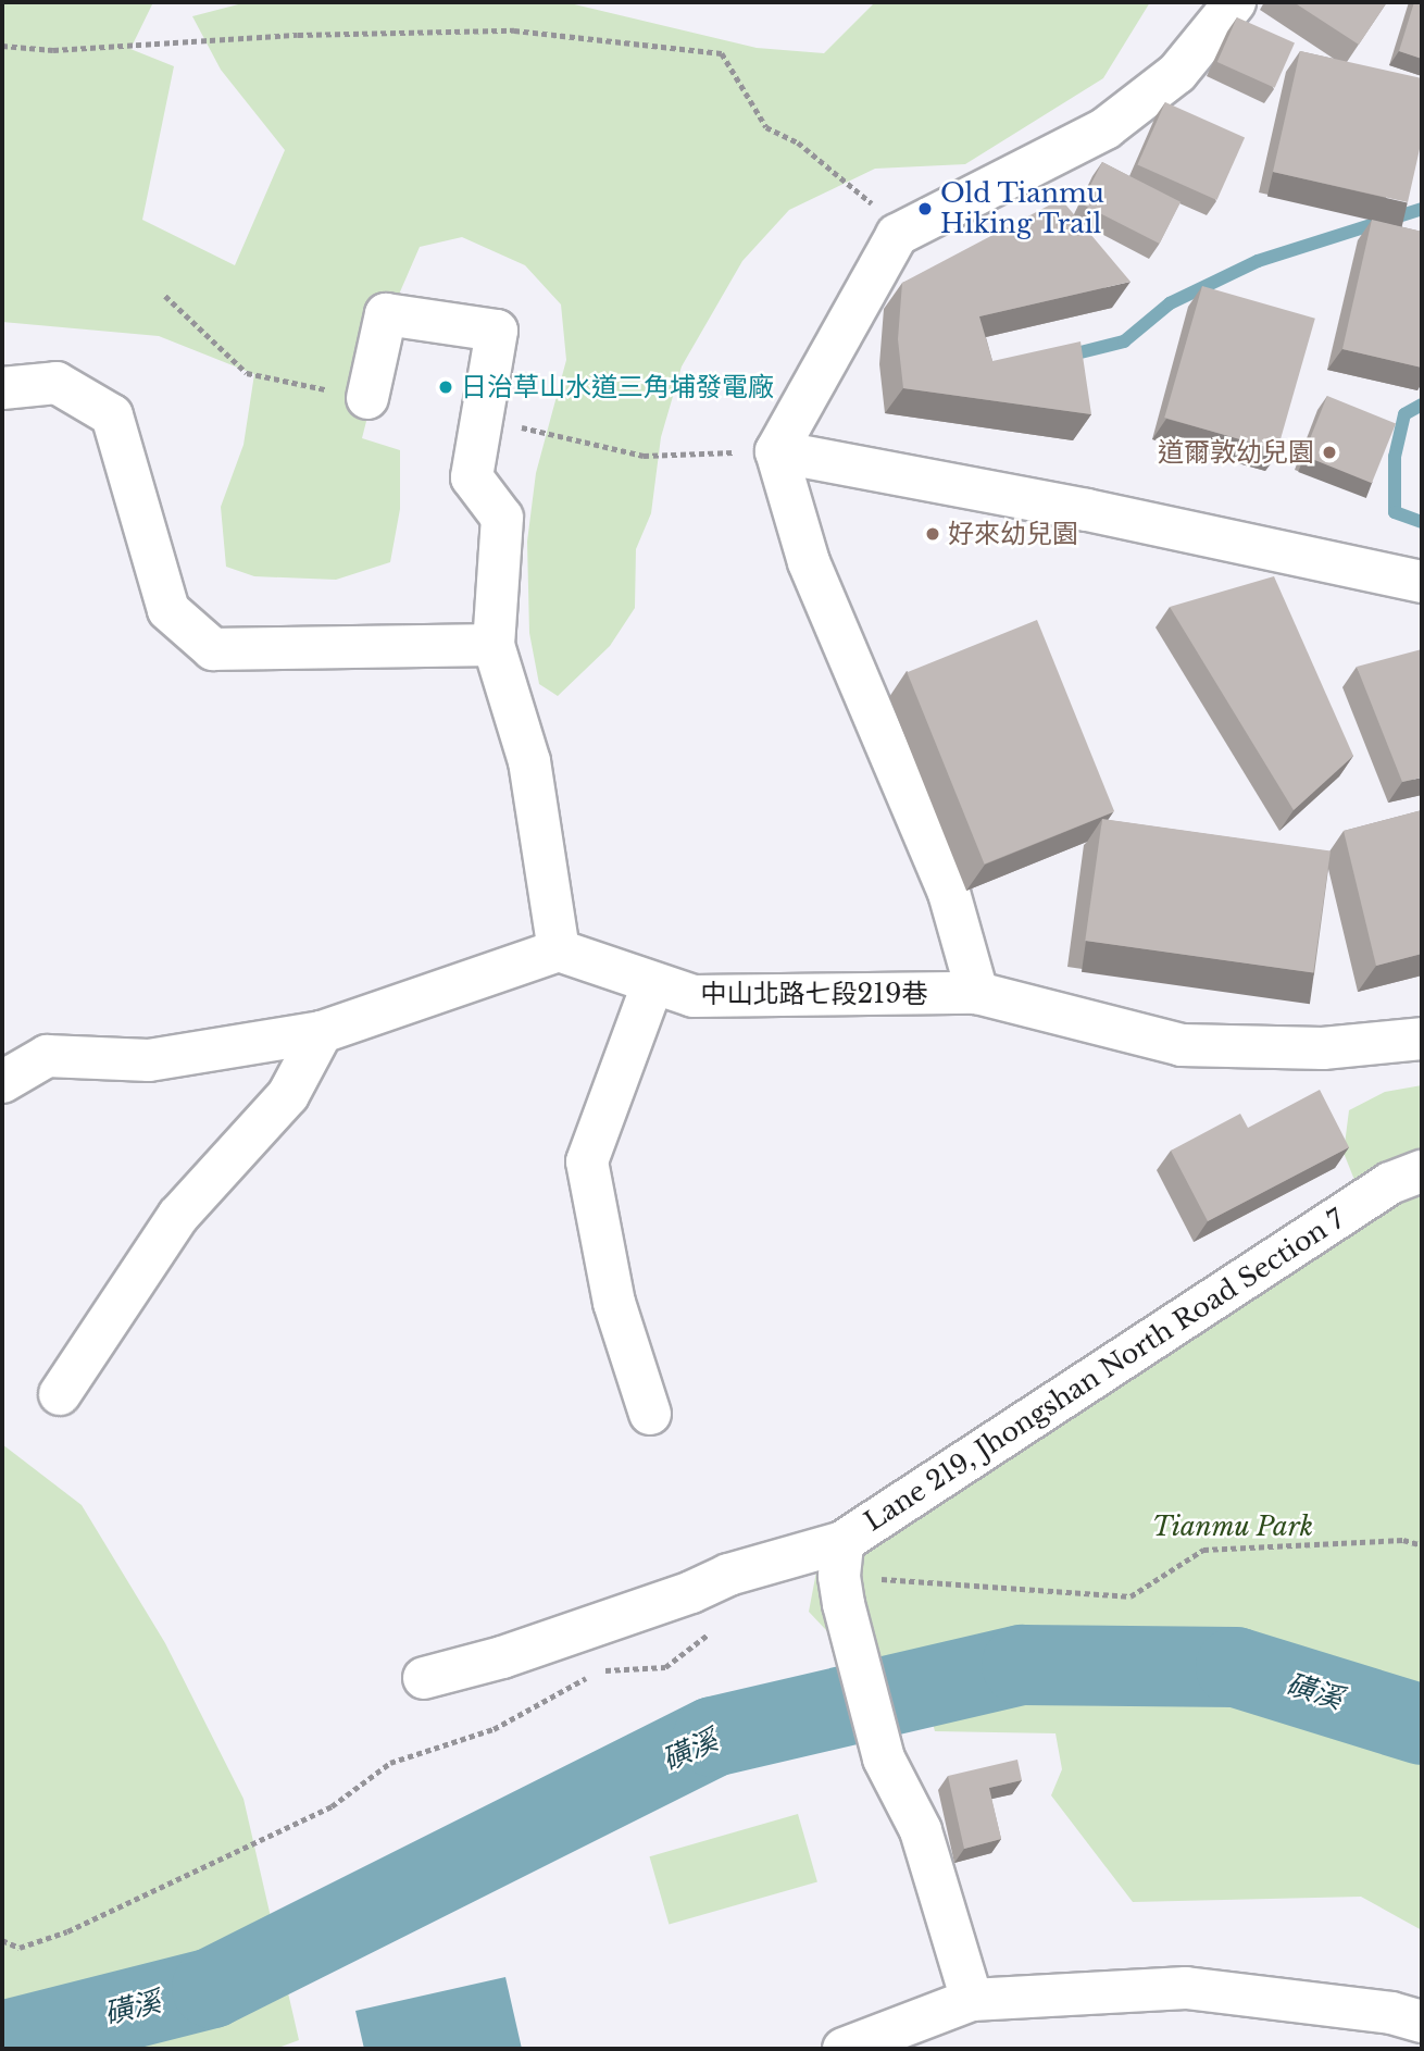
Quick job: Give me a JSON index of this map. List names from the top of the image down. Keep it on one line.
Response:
{"streets":{"street":["中山北路七段219巷","Lane 219, Jhongshan North Road Section 7"]},"water":["磺溪"],"parks":["Tianmu Park"],"places":["Old Tianmu Hiking Trail","日治草山水道三角埔發電廠","道爾敦幼兒園","好來幼兒園"]}
